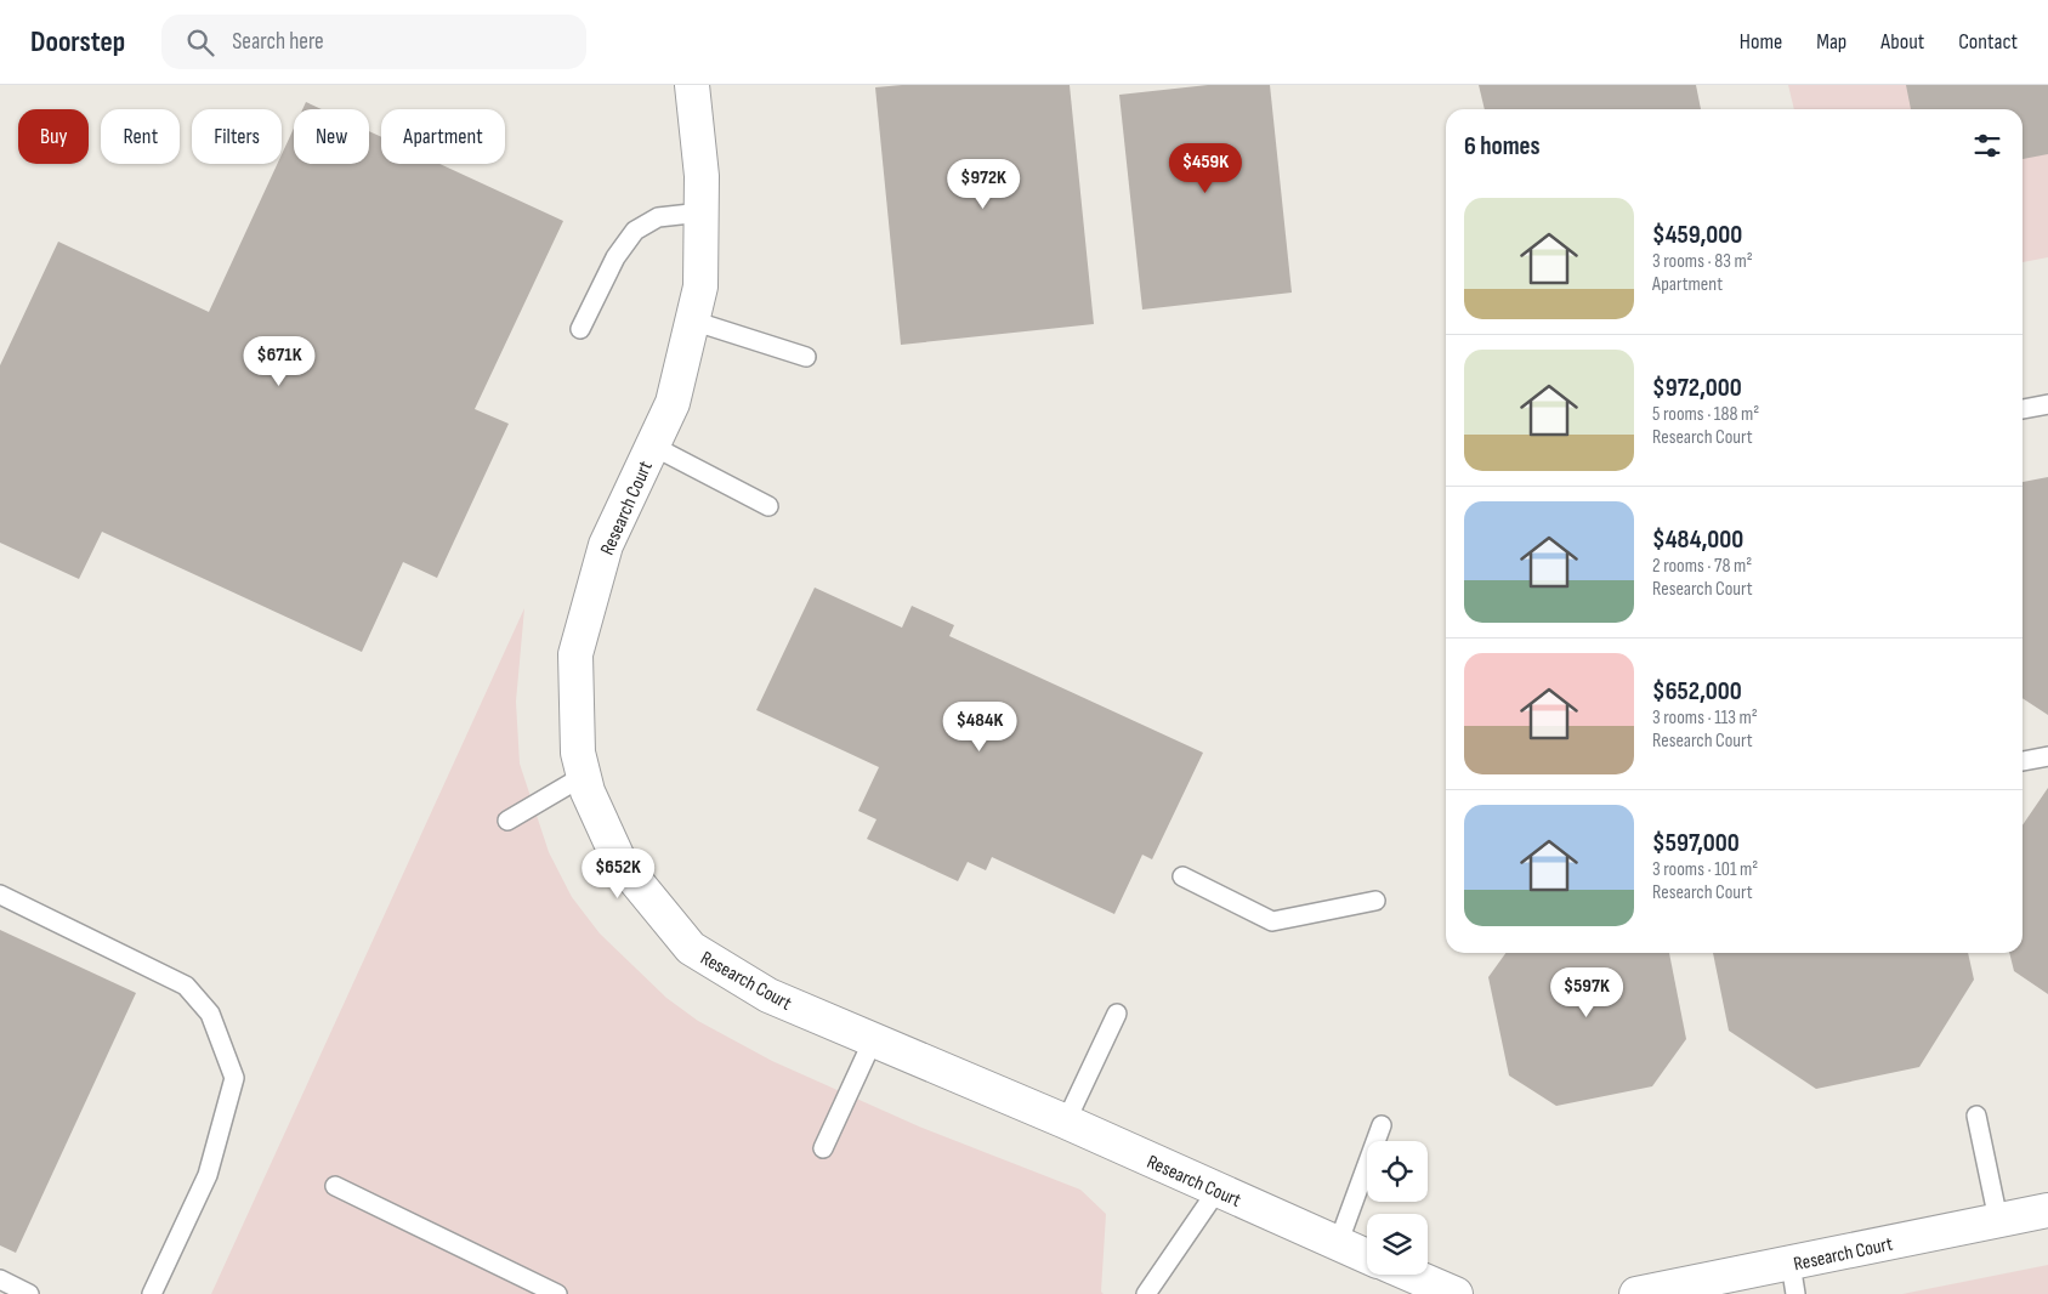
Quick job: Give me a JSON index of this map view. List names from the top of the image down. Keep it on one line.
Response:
{"streets":{"street":["Research Court"]},"page":{"header":"Doorstep","search":"Search here","nav":["Home","Map","About","Contact"],"chip":["Buy","Rent","Filters","New","Apartment"],"heading":"6 homes","price":["$459K","$972K","$671K","$484K","$652K","$597K"],"list":[{"name":"$459,000","note":"3 rooms · 83 m² · Apartment"},{"name":"$972,000","note":"5 rooms · 188 m² · Research Court"},{"name":"$484,000","note":"2 rooms · 78 m² · Research Court"},{"name":"$652,000","note":"3 rooms · 113 m² · Research Court"},{"name":"$597,000","note":"3 rooms · 101 m² · Research Court"}]}}
